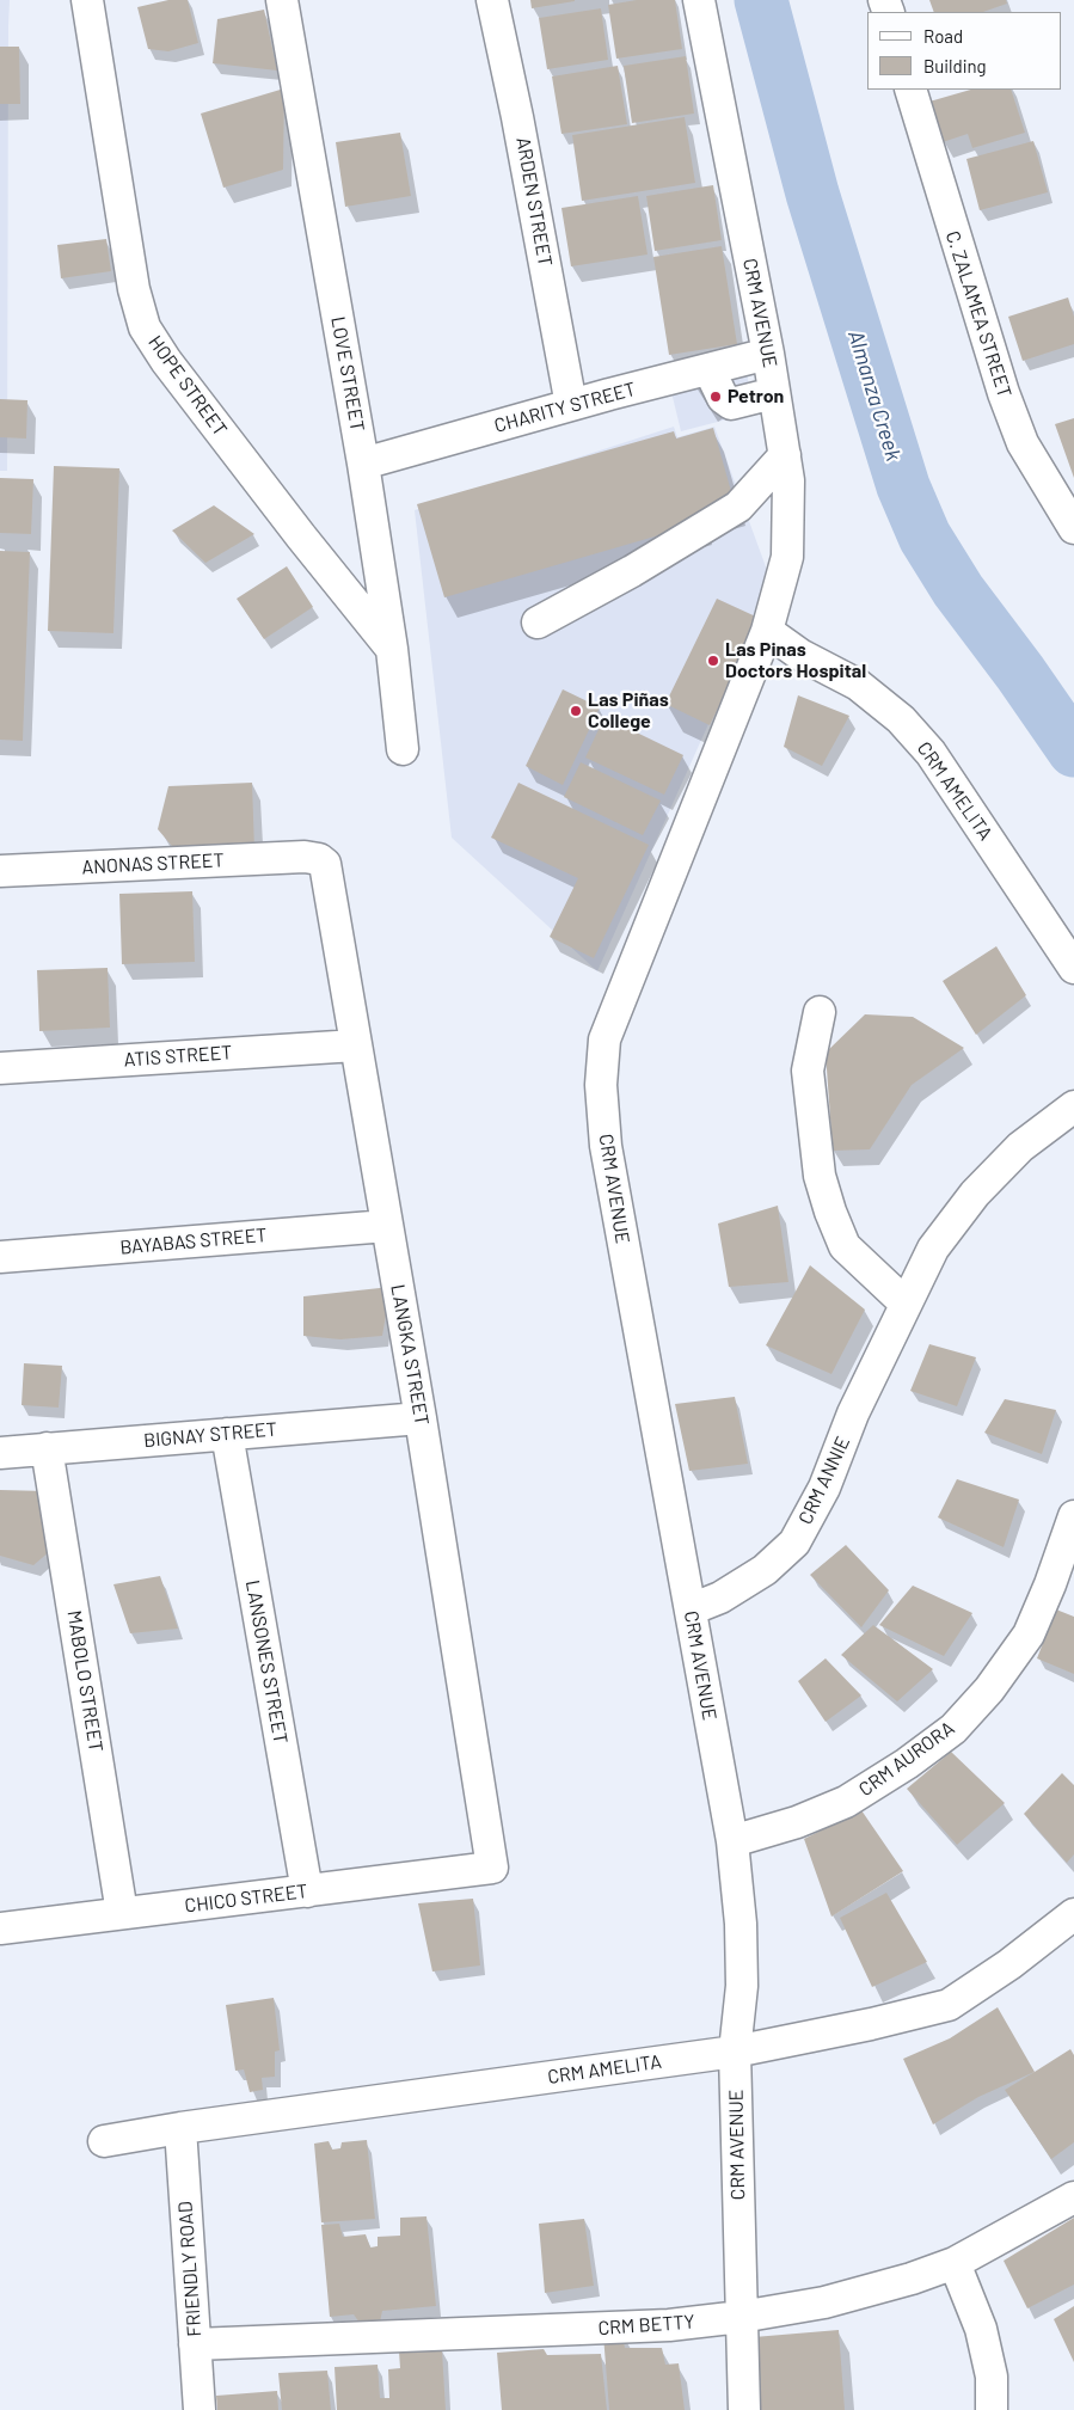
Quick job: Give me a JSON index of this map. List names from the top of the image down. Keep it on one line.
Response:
{"streets":{"street":["ARDEN STREET","CRM AVENUE","C. ZALAMEA STREET","LOVE STREET","HOPE STREET","CHARITY STREET","CRM AMELITA","ANONAS STREET","ATIS STREET","BAYABAS STREET","LANGKA STREET","BIGNAY STREET","CRM ANNIE","LANSONES STREET","MABOLO STREET","CRM AURORA","CHICO STREET","FRIENDLY ROAD","CRM BETTY"]},"crossings":[["ARDEN STREET","CHARITY STREET"],["CRM AVENUE","CHARITY STREET"],["CRM AVENUE","CRM AMELITA"],["CRM AVENUE","CRM ANNIE"],["CRM AVENUE","CRM AURORA"],["CRM AVENUE","CRM BETTY"],["LOVE STREET","HOPE STREET"],["LOVE STREET","CHARITY STREET"],["CRM AMELITA","FRIENDLY ROAD"],["ANONAS STREET","LANGKA STREET"],["ATIS STREET","LANGKA STREET"],["BAYABAS STREET","LANGKA STREET"],["LANGKA STREET","BIGNAY STREET"],["LANGKA STREET","CHICO STREET"],["BIGNAY STREET","LANSONES STREET"],["BIGNAY STREET","MABOLO STREET"],["LANSONES STREET","CHICO STREET"],["MABOLO STREET","CHICO STREET"],["FRIENDLY ROAD","CRM BETTY"]],"water":["Almanza Creek"],"places":["Petron","Las Pinas Doctors Hospital","Las Piñas College"],"legend":["Road","Building"]}
